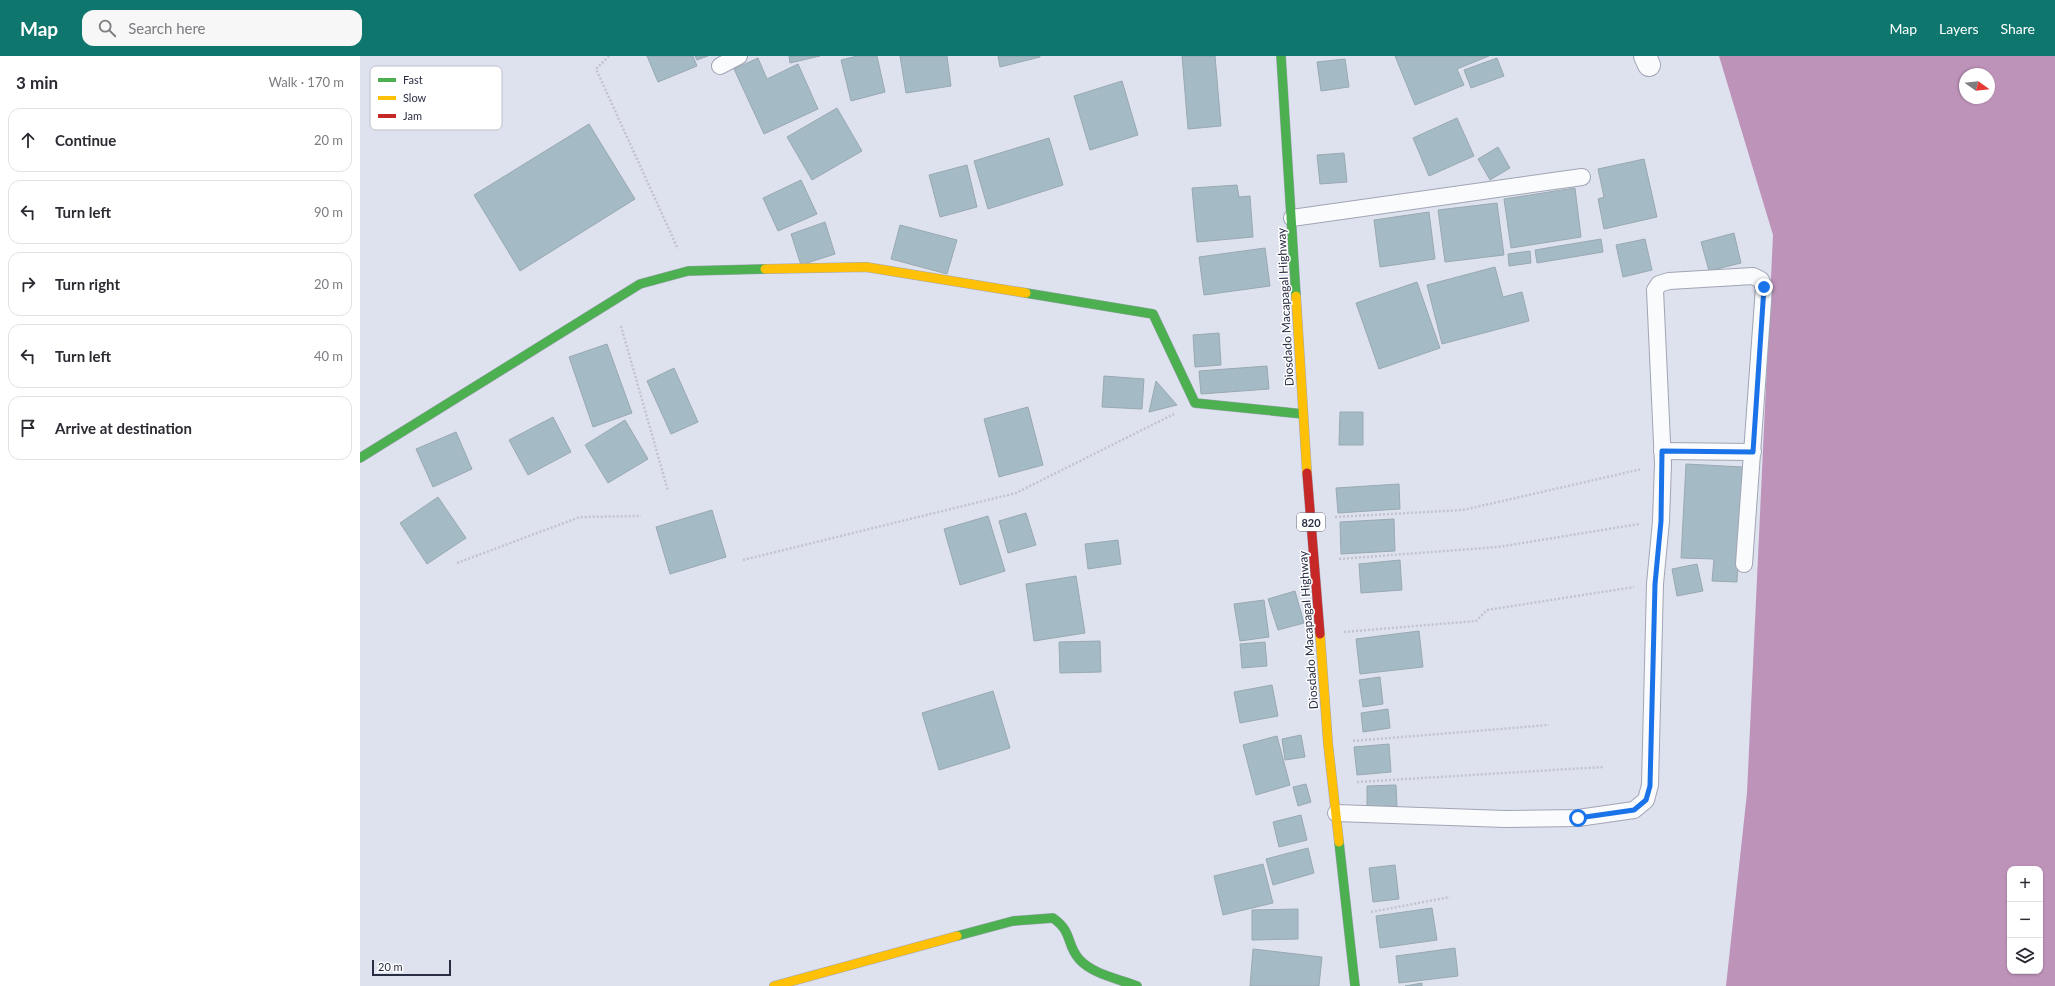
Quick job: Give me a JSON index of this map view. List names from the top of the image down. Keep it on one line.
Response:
{"streets":{"main road":["Diosdado Macapagal Highway","820"]},"legend":["Fast","Slow","Jam"],"scale_bar":"20 m","north":"right","page":{"header":"Map","search":"Search here","nav":["Map","Layers","Share"],"heading":["3 min","Walk · 170 m"],"list":[["Continue","20 m"],["Turn left","90 m"],["Turn right","20 m"],["Turn left","40 m"],"Arrive at destination"],"map_buttons":["+","−"],"scale":"20 m"}}
